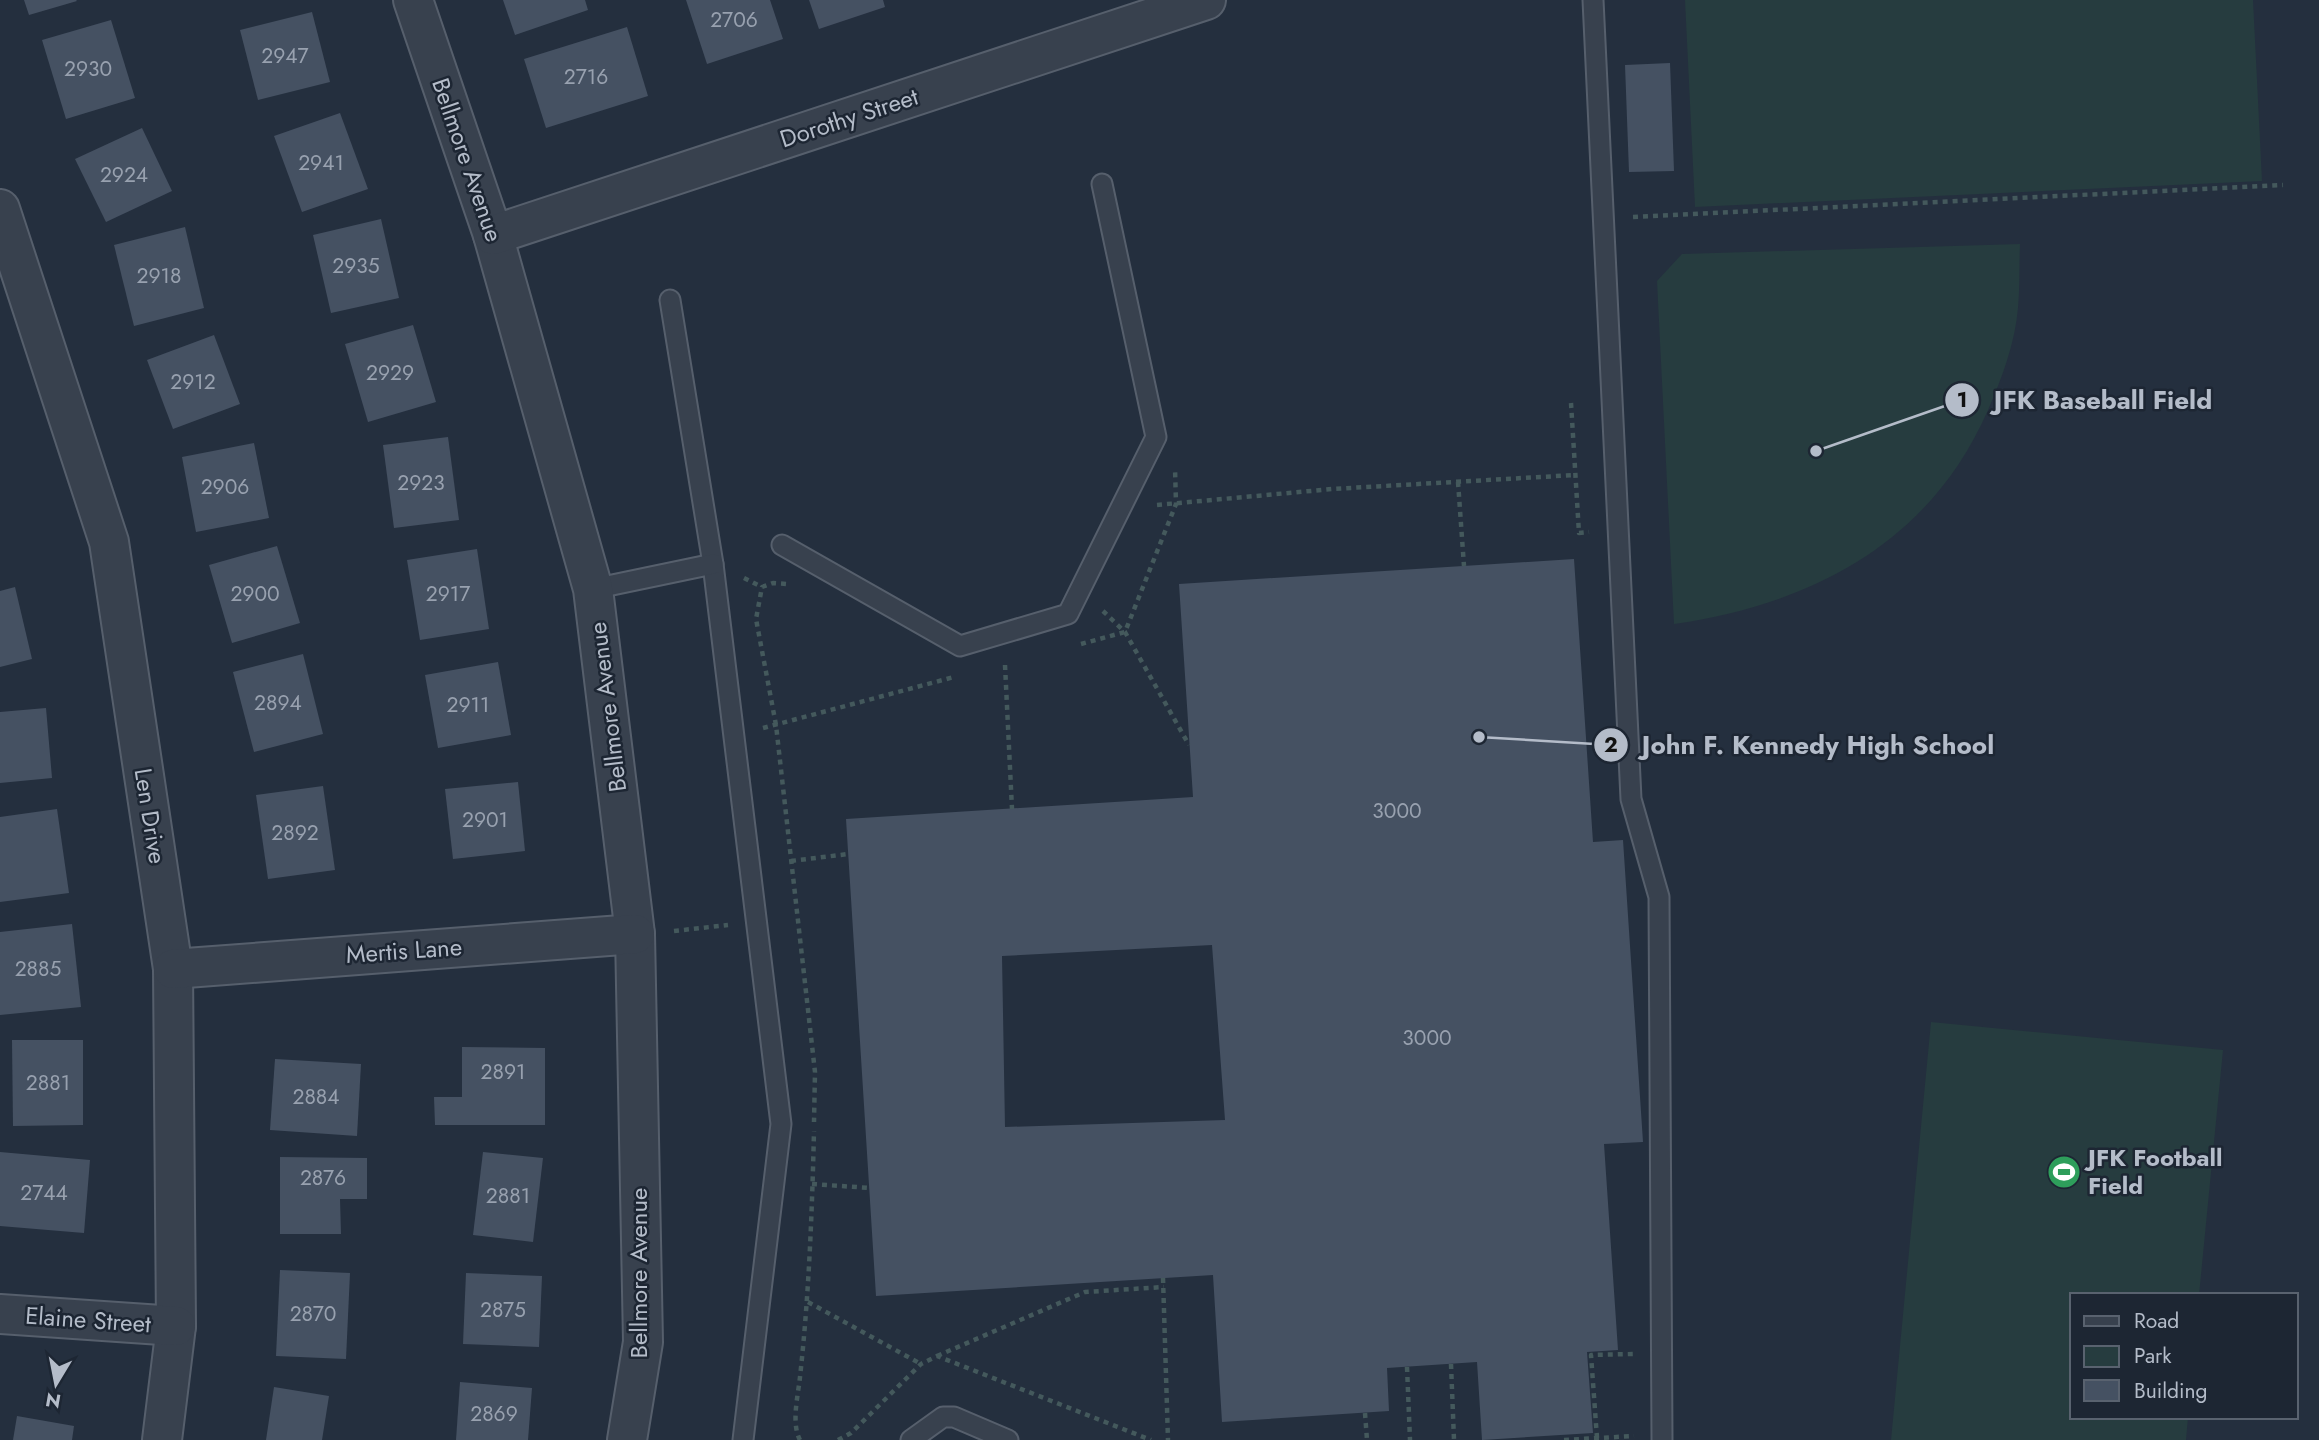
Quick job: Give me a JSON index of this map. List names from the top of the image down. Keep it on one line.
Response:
{"streets":{"street":["Dorothy Street","Bellmore Avenue","Len Drive","Mertis Lane","Elaine Street"]},"crossings":[["Dorothy Street","Bellmore Avenue"],["Bellmore Avenue","Mertis Lane"],["Len Drive","Mertis Lane"],["Len Drive","Elaine Street"]],"places":{"other":["JFK Baseball Field","John F. Kennedy High School"],"sports":["JFK Football Field"]},"house_numbers":["2706","2947","2930","2716","2941","2924","2935","2918","2929","2912","2923","2906","2900","2917","2894","2911","3000","2901","2892","2885","3000","2891","2881","2884","2876","2744","2881","2875","2870","2869"],"legend":["Road","Park","Building"],"north":"bottom"}
